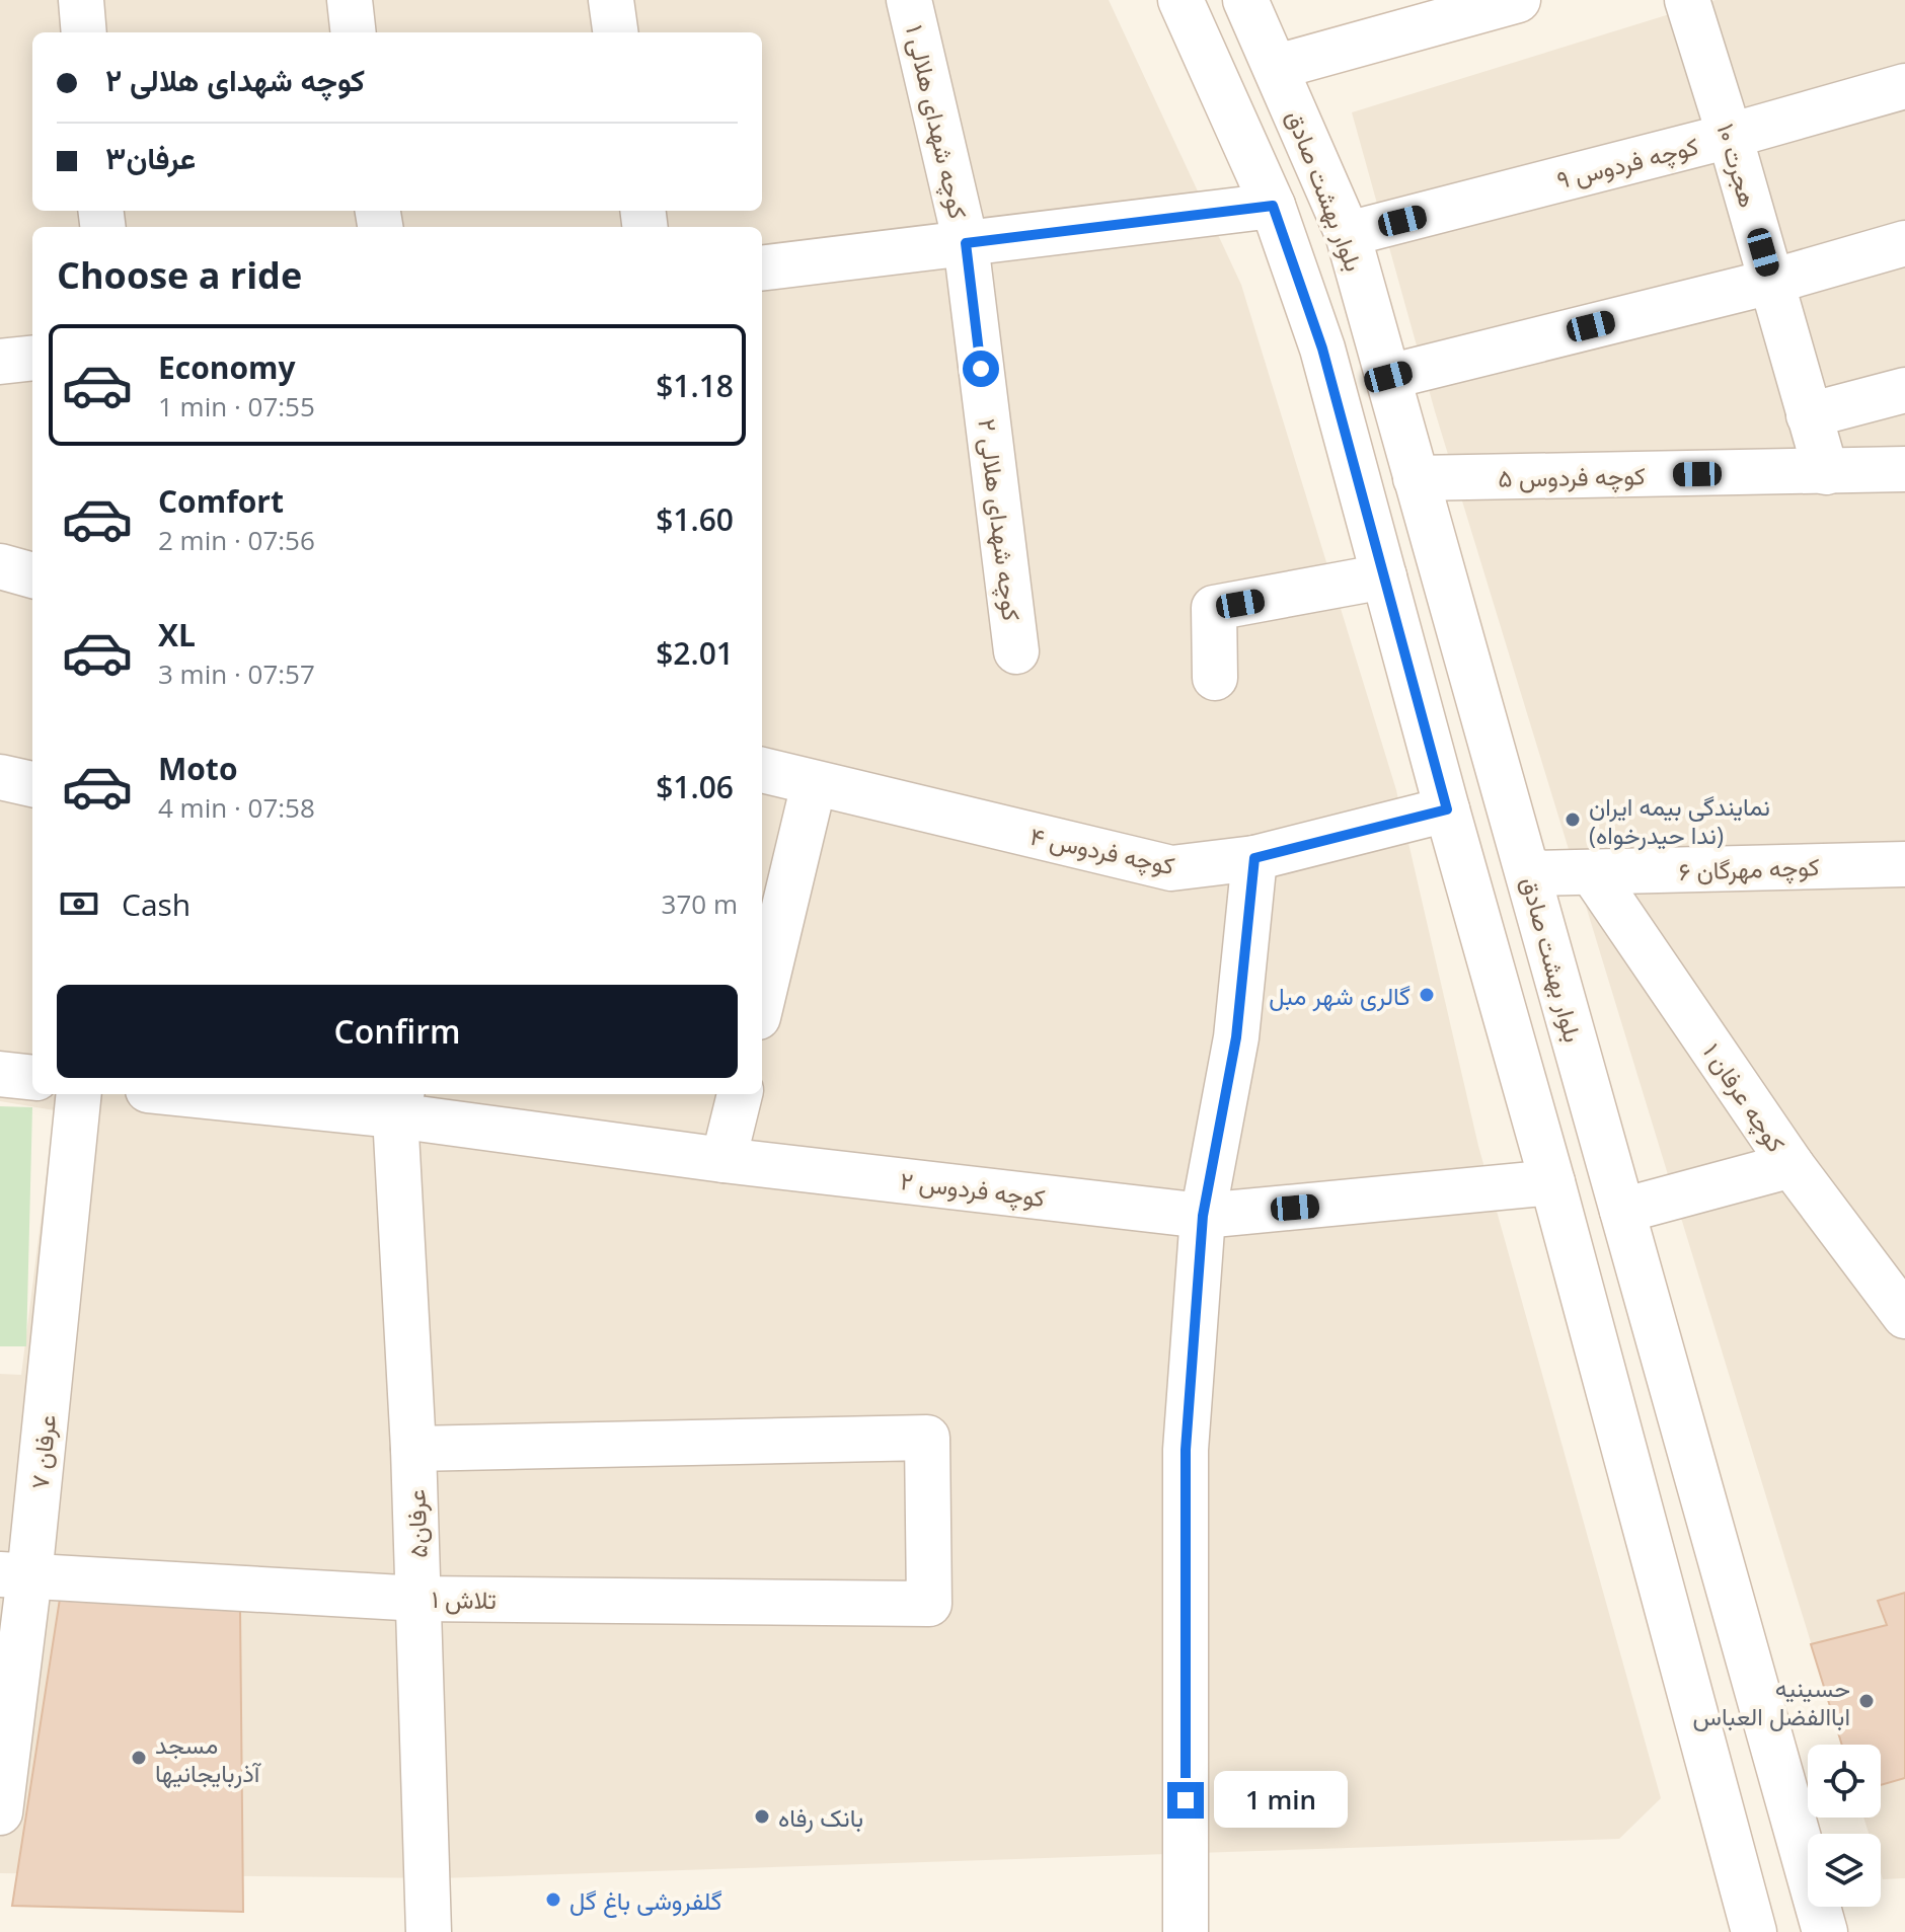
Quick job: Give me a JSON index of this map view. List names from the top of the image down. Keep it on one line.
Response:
{"streets":{"street":["کوچه شهدای هلالی ۱","کوچه فردوس ۹","هجرت ۱۰","بلوار بهشت صادق","کوچه فردوس ۵","کوچه شهدای هلالی ۲","کوچه فردوس ۴","کوچه مهرگان ۶","کوچه عرفان ۱","کوچه فردوس ۲","عرفان ۷","عرفان۵","تلاش ۱"]},"crossings":[["کوچه شهدای هلالی ۱","کوچه شهدای هلالی ۲"],["کوچه فردوس ۹","هجرت ۱۰"],["کوچه فردوس ۹","بلوار بهشت صادق"],["هجرت ۱۰","کوچه فردوس ۵"],["بلوار بهشت صادق","کوچه فردوس ۵"],["بلوار بهشت صادق","کوچه مهرگان ۶"],["کوچه مهرگان ۶","کوچه عرفان ۱"],["کوچه فردوس ۲","عرفان۵"],["عرفان ۷","تلاش ۱"],["عرفان۵","تلاش ۱"]],"places":["نمایندگی بیمه ایران (ندا حیدرخواه)","گالری شهر مبل","حسینیه اباالفضل العباس","مسجد آذربایجانیها","بانک رفاه","گلفروشی باغ گل"],"page":{"banner":["کوچه شهدای هلالی ۲","عرفان۳"],"heading":"Choose a ride","list":[{"name":"Economy","note":"1 min · 07:55","value":"$1.18"},{"name":"Comfort","note":"2 min · 07:56","value":"$1.60"},{"name":"XL","note":"3 min · 07:57","value":"$2.01"},{"name":"Moto","note":"4 min · 07:58","value":"$1.06"}],"pay":["Cash","370 m"],"buttons":"Confirm","bubble":"1 min"}}
